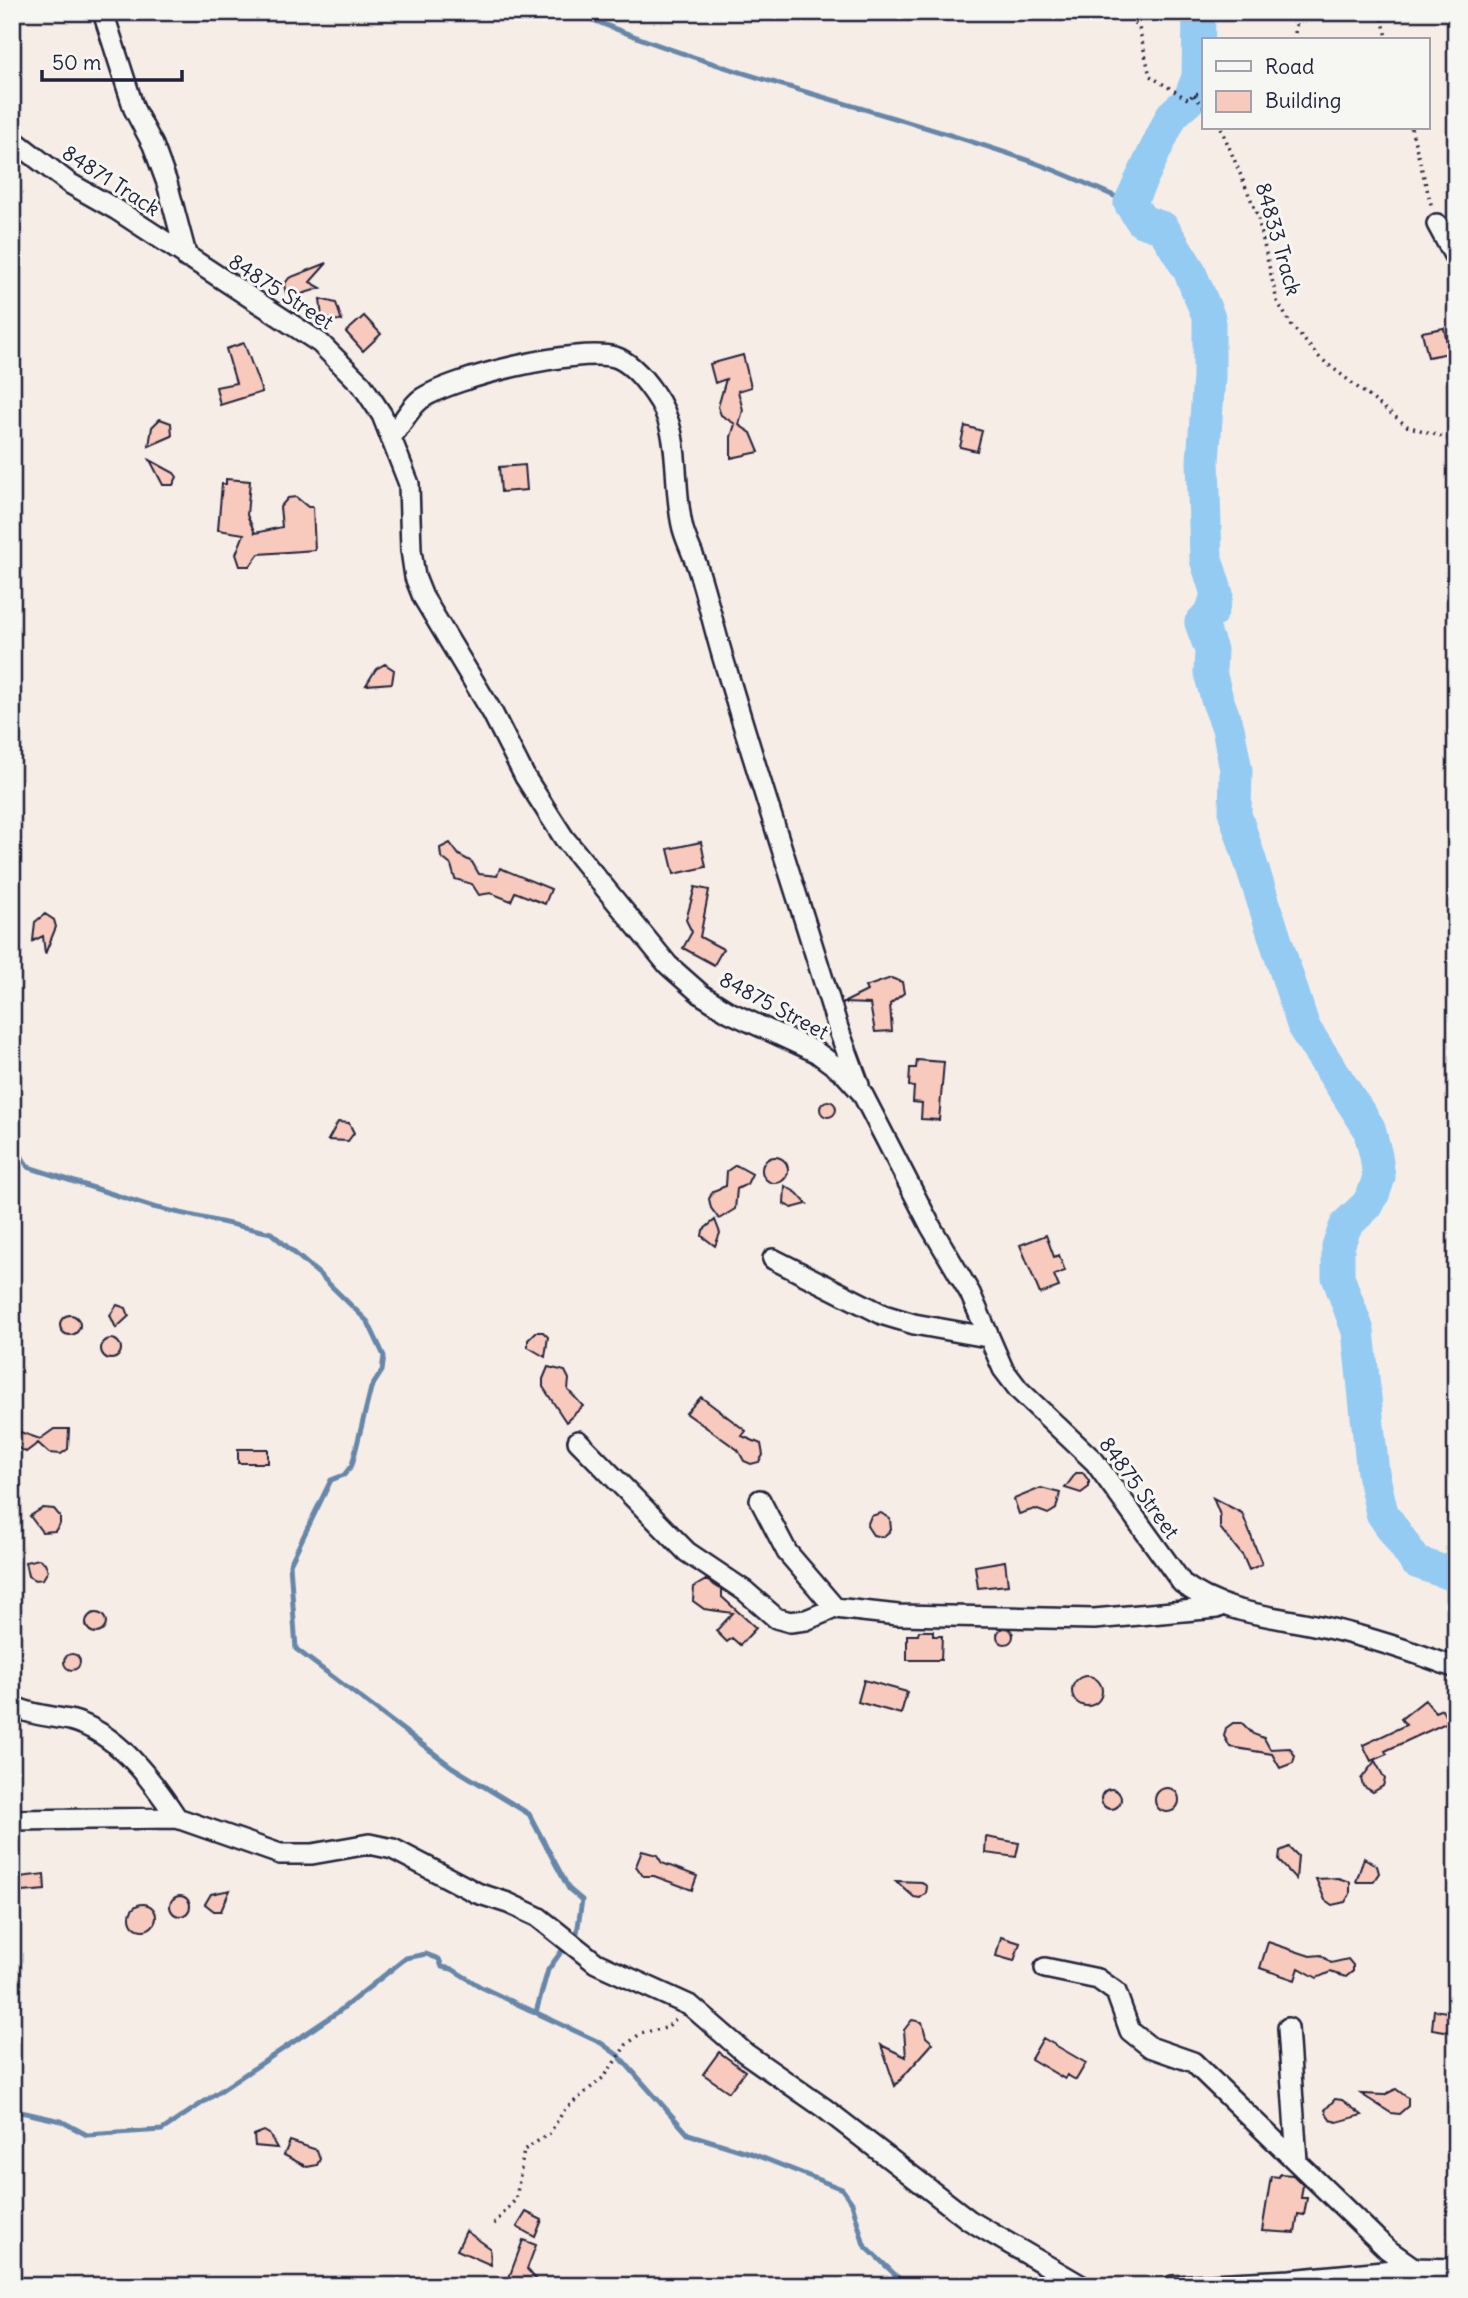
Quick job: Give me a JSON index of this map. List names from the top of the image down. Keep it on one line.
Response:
{"streets":{"street":["84871 Track","84875 Street"],"path":["84833 Track"]},"crossings":[["84871 Track","84875 Street"]],"legend":["Road","Building"],"scale_bar":"50 m"}
